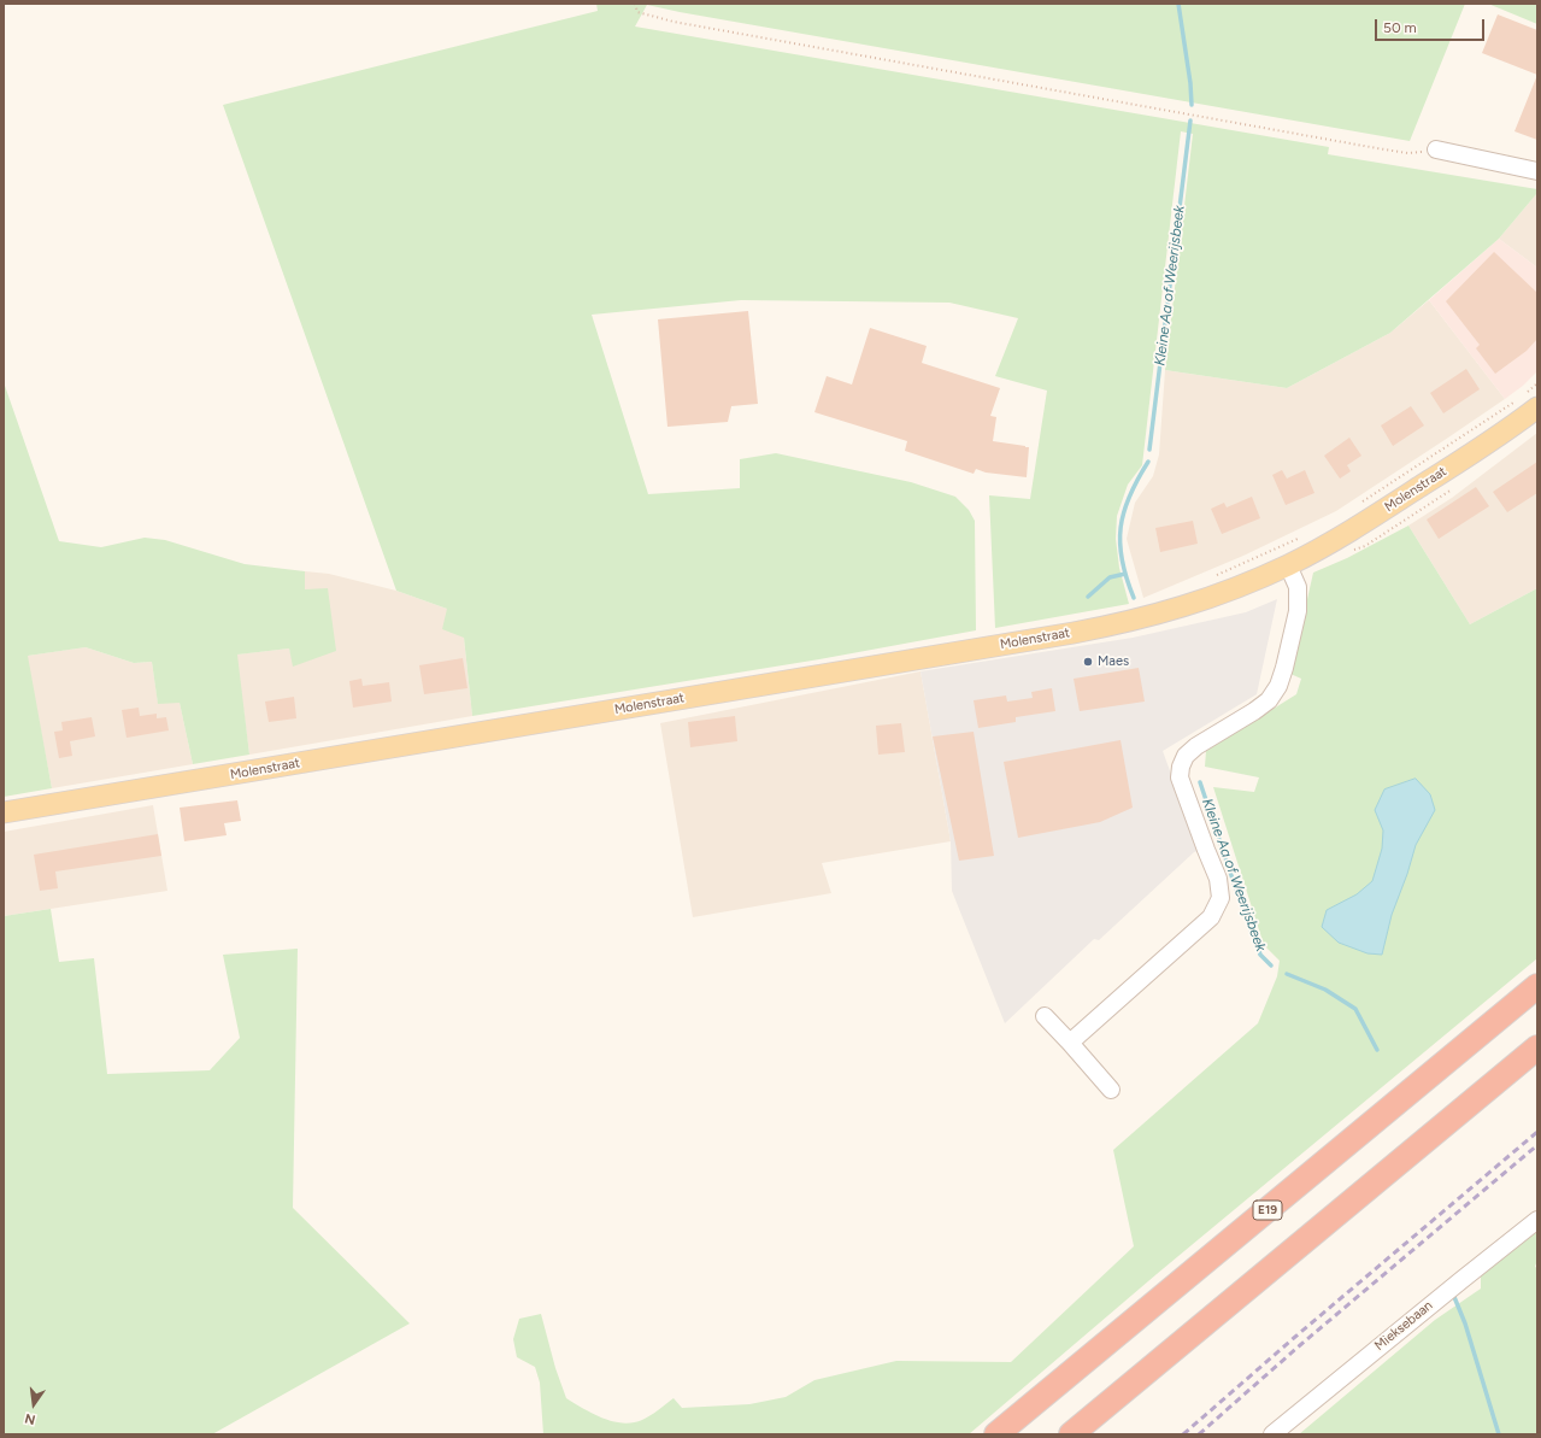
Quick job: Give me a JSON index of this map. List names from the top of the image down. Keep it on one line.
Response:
{"streets":{"highway":["E19"],"main road":["Molenstraat"],"street":["Mieksebaan"]},"water":["Kleine Aa of Weerijsbeek"],"places":["Maes"],"scale_bar":"50 m","north":"bottom"}
